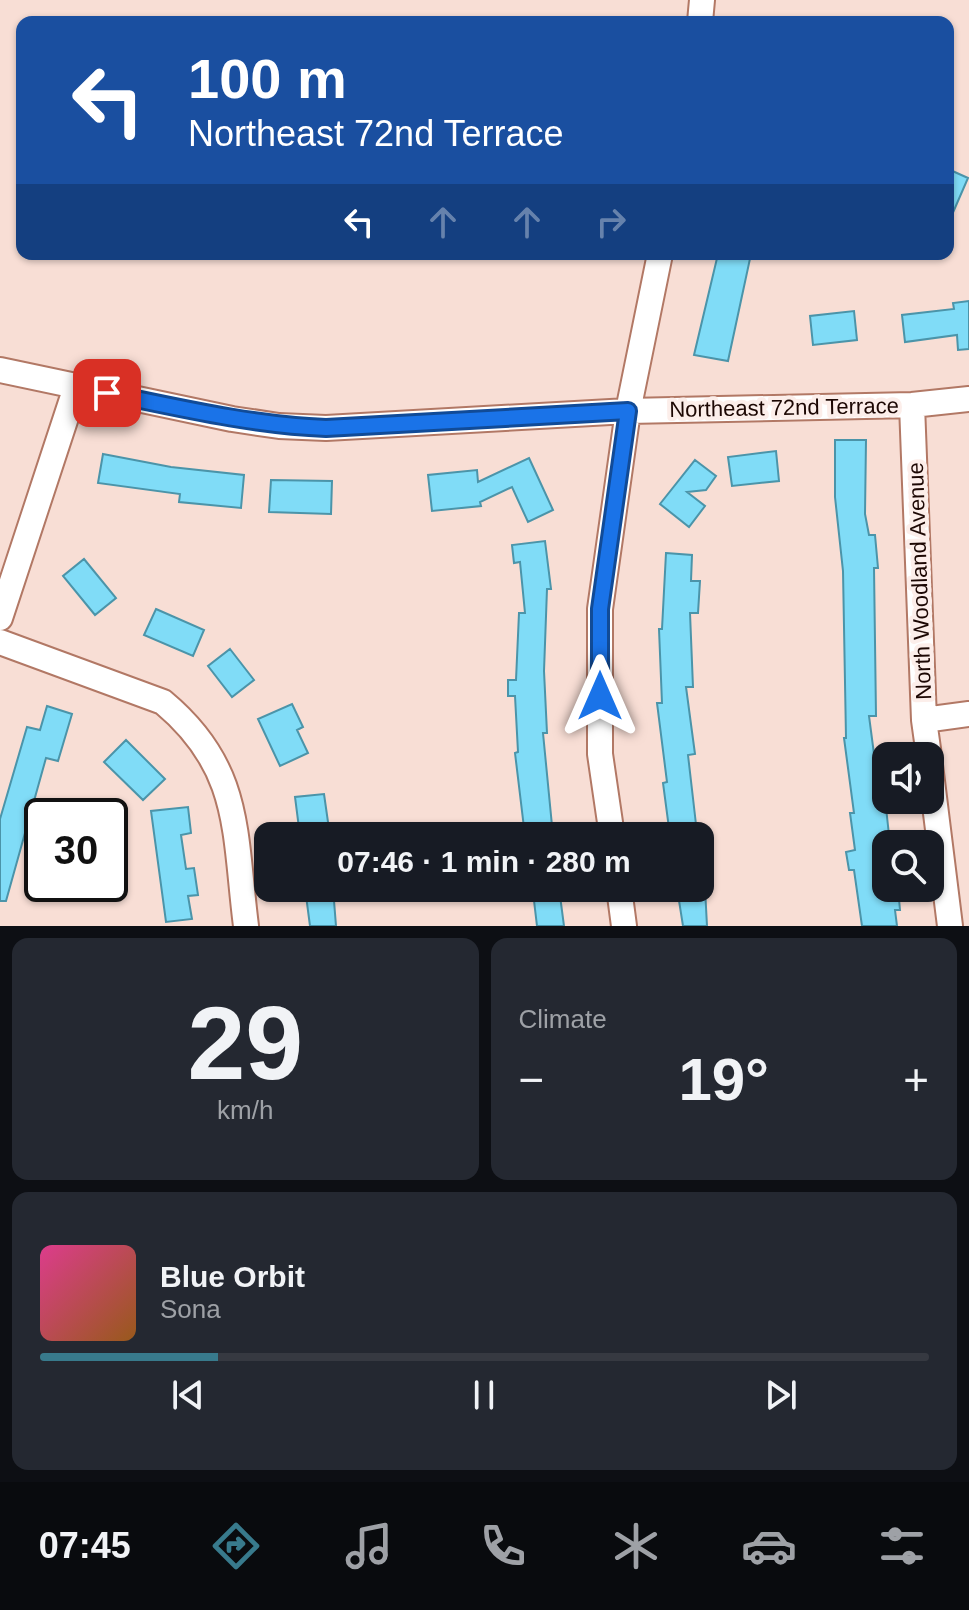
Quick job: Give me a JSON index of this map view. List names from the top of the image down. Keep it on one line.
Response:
{"streets":{"street":["Northeast 72nd Terrace","North Woodland Avenue"]},"crossings":[["Northeast 72nd Terrace","North Woodland Avenue"]],"page":{"turn":["100 m","Northeast 72nd Terrace"],"limit":"30","trip":"07:46 · 1 min · 280 m","tile":[["29","km/h"],"Climate"],"heat":["−","19°","+"],"song":["Blue Orbit","Sona"],"tabs":"07:45"}}
